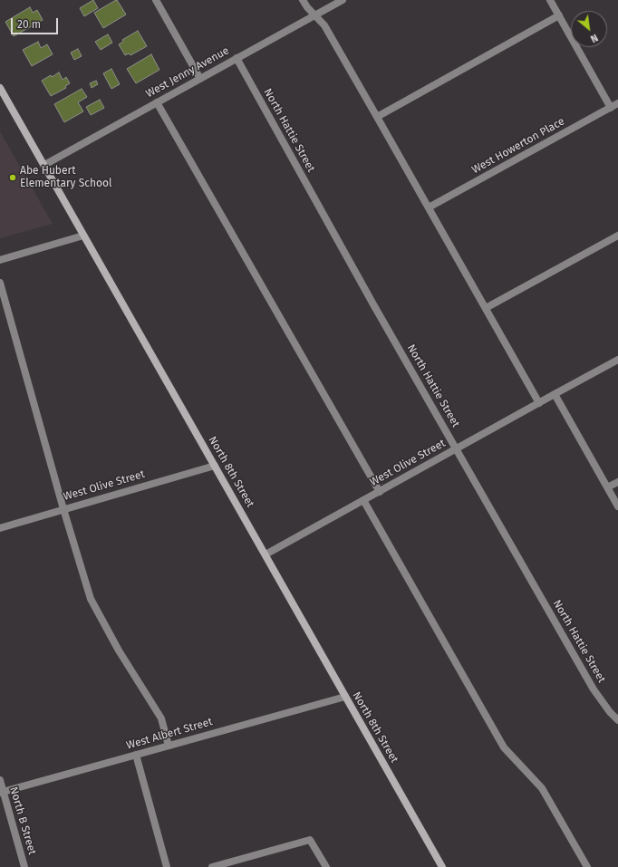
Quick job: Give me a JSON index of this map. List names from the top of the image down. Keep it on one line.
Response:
{"streets":{"street":["West Jenny Avenue","North Hattie Street","West Howerton Place","West Olive Street","North 8th Street","West Albert Street","North B Street"]},"crossings":[["West Jenny Avenue","North Hattie Street"],["West Jenny Avenue","North 8th Street"],["North Hattie Street","West Olive Street"],["West Olive Street","North 8th Street"],["North 8th Street","West Albert Street"],["West Albert Street","North B Street"]],"places":["Abe Hubert Elementary School"],"scale_bar":"20 m","north":"bottom right"}
